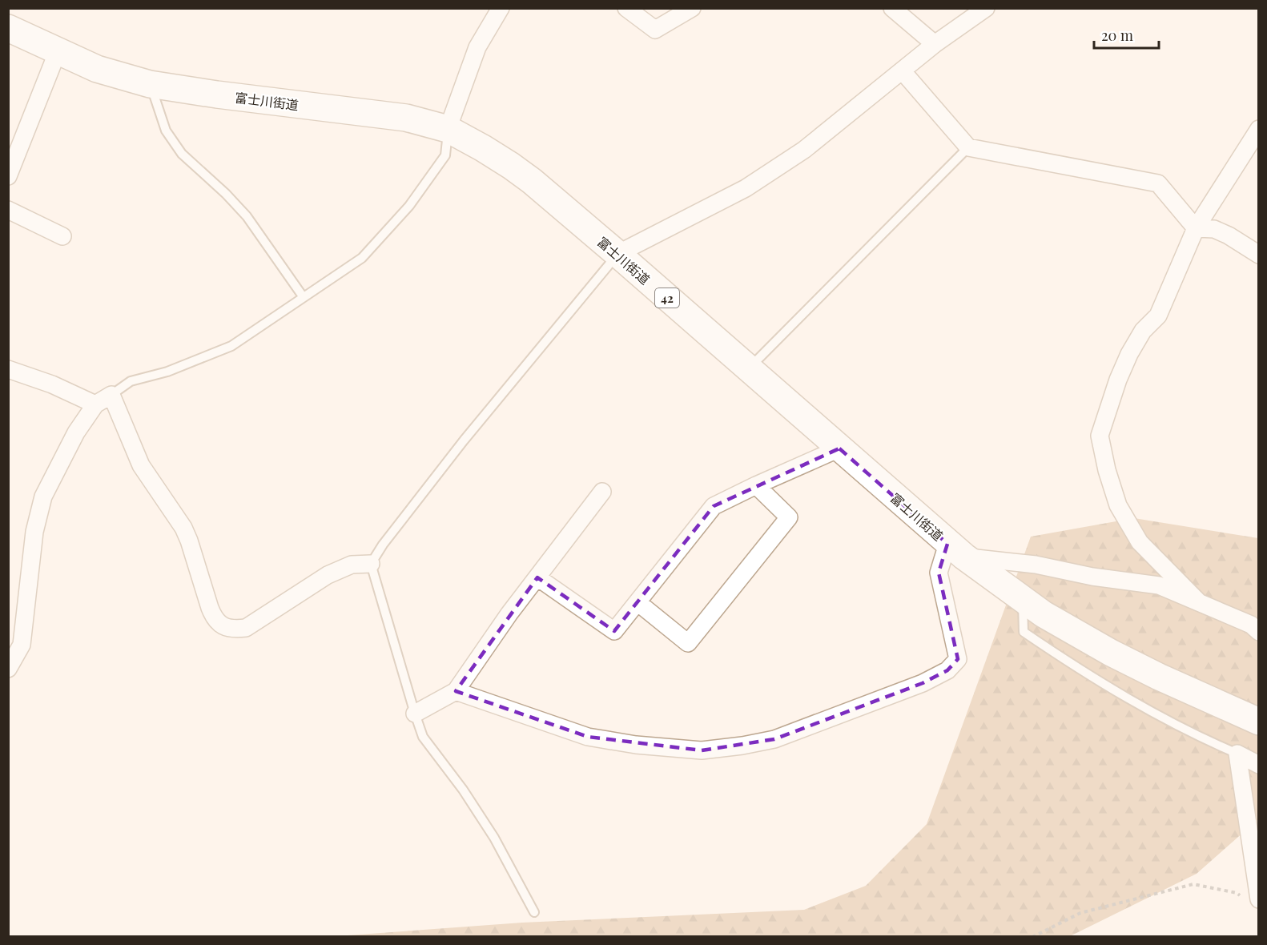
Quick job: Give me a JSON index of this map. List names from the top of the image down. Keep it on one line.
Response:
{"streets":{"main road":["富士川街道","42"]},"scale_bar":"20 m"}
